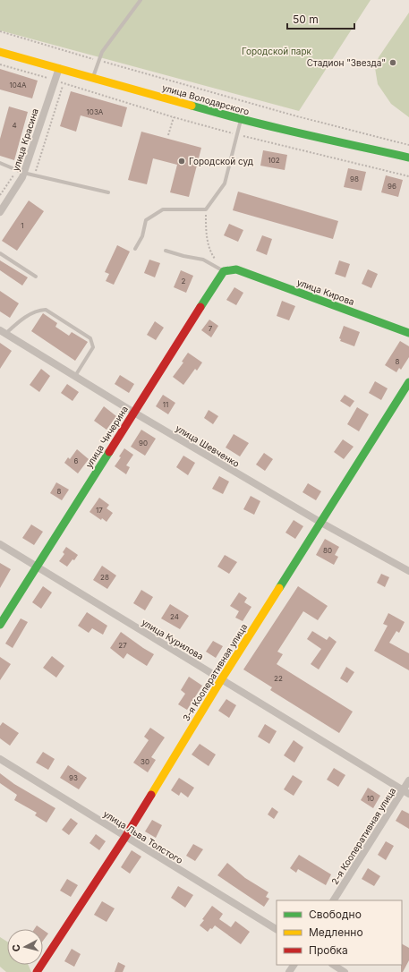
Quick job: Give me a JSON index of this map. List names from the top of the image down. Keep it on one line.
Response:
{"streets":{"street":["улица Володарского","улица Красина","улица Кирова","улица Чичерина","улица Шевченко","улица Курилова","3-я Кооперативная улица","2-я Кооперативная улица","улица Льва Толстого"]},"crossings":[["улица Володарского","улица Красина"],["улица Кирова","улица Чичерина"],["улица Чичерина","улица Шевченко"],["улица Чичерина","улица Курилова"],["улица Шевченко","3-я Кооперативная улица"],["улица Курилова","3-я Кооперативная улица"],["улица Курилова","2-я Кооперативная улица"],["3-я Кооперативная улица","улица Льва Толстого"]],"parks":["Городской парк"],"places":["Стадион \"Звезда\"","Городской суд"],"house_numbers":["104А","103А","4","102","98","96","1","2","7","8","11","90","6","8","17","80","28","24","27","22","30","93","10"],"legend":["Свободно","Медленно","Пробка"],"scale_bar":"50 m","north":"left"}
